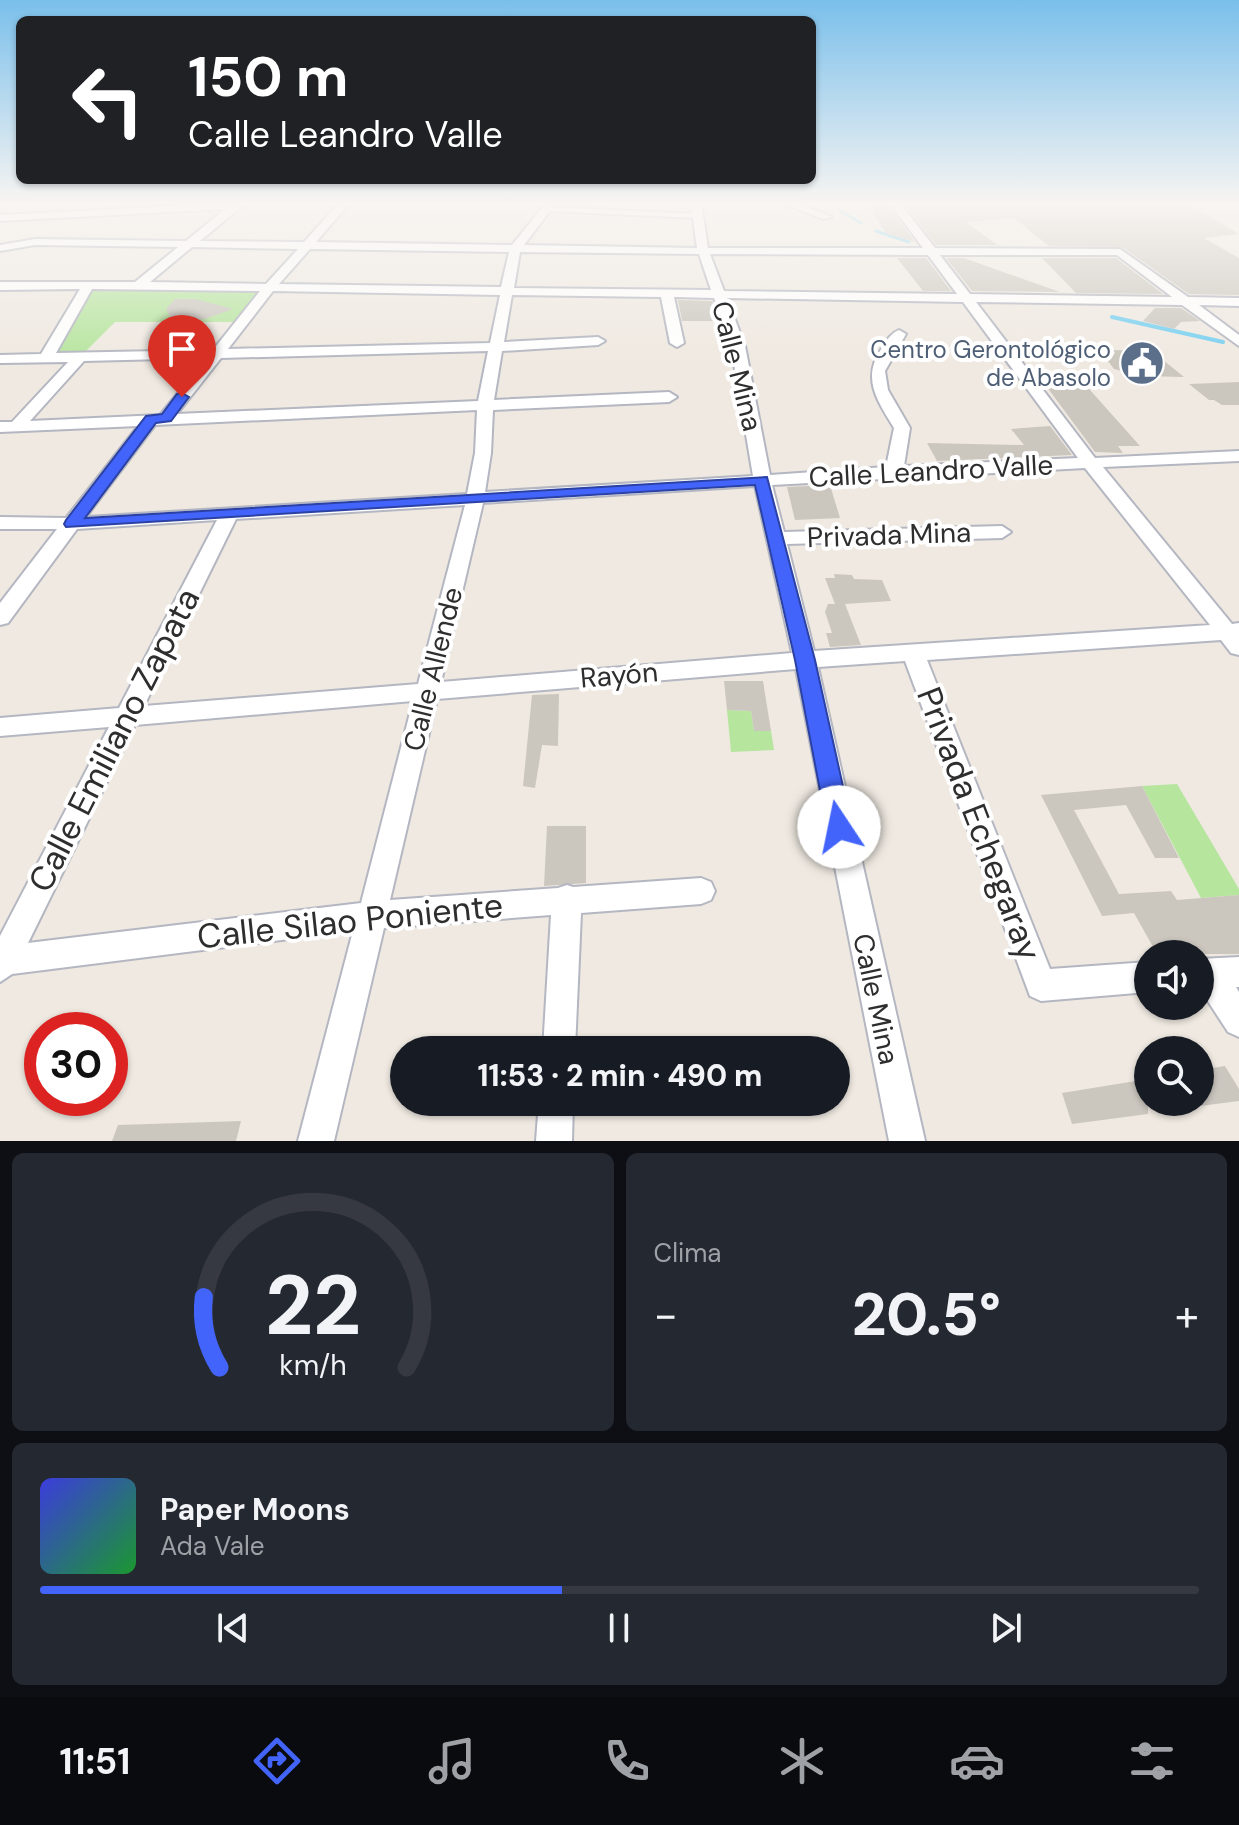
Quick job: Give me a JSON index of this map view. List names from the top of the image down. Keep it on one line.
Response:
{"streets":{"street":["Calle Mina","Calle Leandro Valle","Privada Mina","Calle Allende","Rayón","Calle Emiliano Zapata","Privada Echegaray","Calle Silao Poniente"]},"crossings":[["Calle Mina","Calle Leandro Valle"],["Calle Mina","Privada Mina"],["Calle Mina","Rayón"],["Calle Leandro Valle","Calle Allende"],["Calle Leandro Valle","Calle Emiliano Zapata"],["Calle Allende","Rayón"],["Calle Allende","Calle Silao Poniente"],["Rayón","Calle Emiliano Zapata"],["Rayón","Privada Echegaray"],["Calle Emiliano Zapata","Calle Silao Poniente"]],"places":{"public building":["Centro Gerontológico de Abasolo"]},"page":{"turn":["150 m","Calle Leandro Valle"],"limit":"30","trip":"11:53 · 2 min · 490 m","tile":"Clima","heat":["−","20.5°","+"],"song":["Paper Moons","Ada Vale"],"tabs":"11:51","gauge":["22","km/h"]}}
